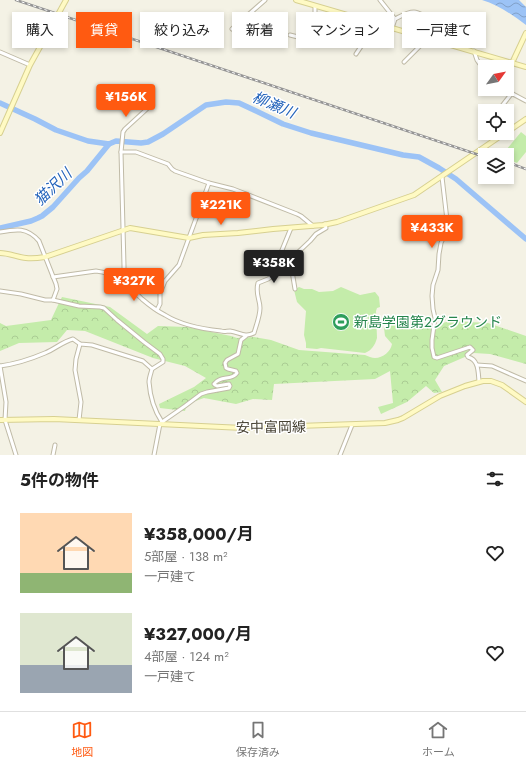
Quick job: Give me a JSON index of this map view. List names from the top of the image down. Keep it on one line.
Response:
{"streets":{"street":["安中富岡線"]},"water":["柳瀬川","猫沢川"],"places":{"sports":["新島学園第2グラウンド"]},"north":"top right","page":{"chip":["購入","賃貸","絞り込み","新着","マンション","一戸建て"],"price":["¥156K","¥221K","¥433K","¥358K","¥327K"],"heading":"5件の物件","list":[{"name":"¥358,000/月","note":"5部屋 · 138 m² · 一戸建て"},{"name":"¥327,000/月","note":"4部屋 · 124 m² · 一戸建て"}],"tabs":["地図","保存済み","ホーム"]}}
